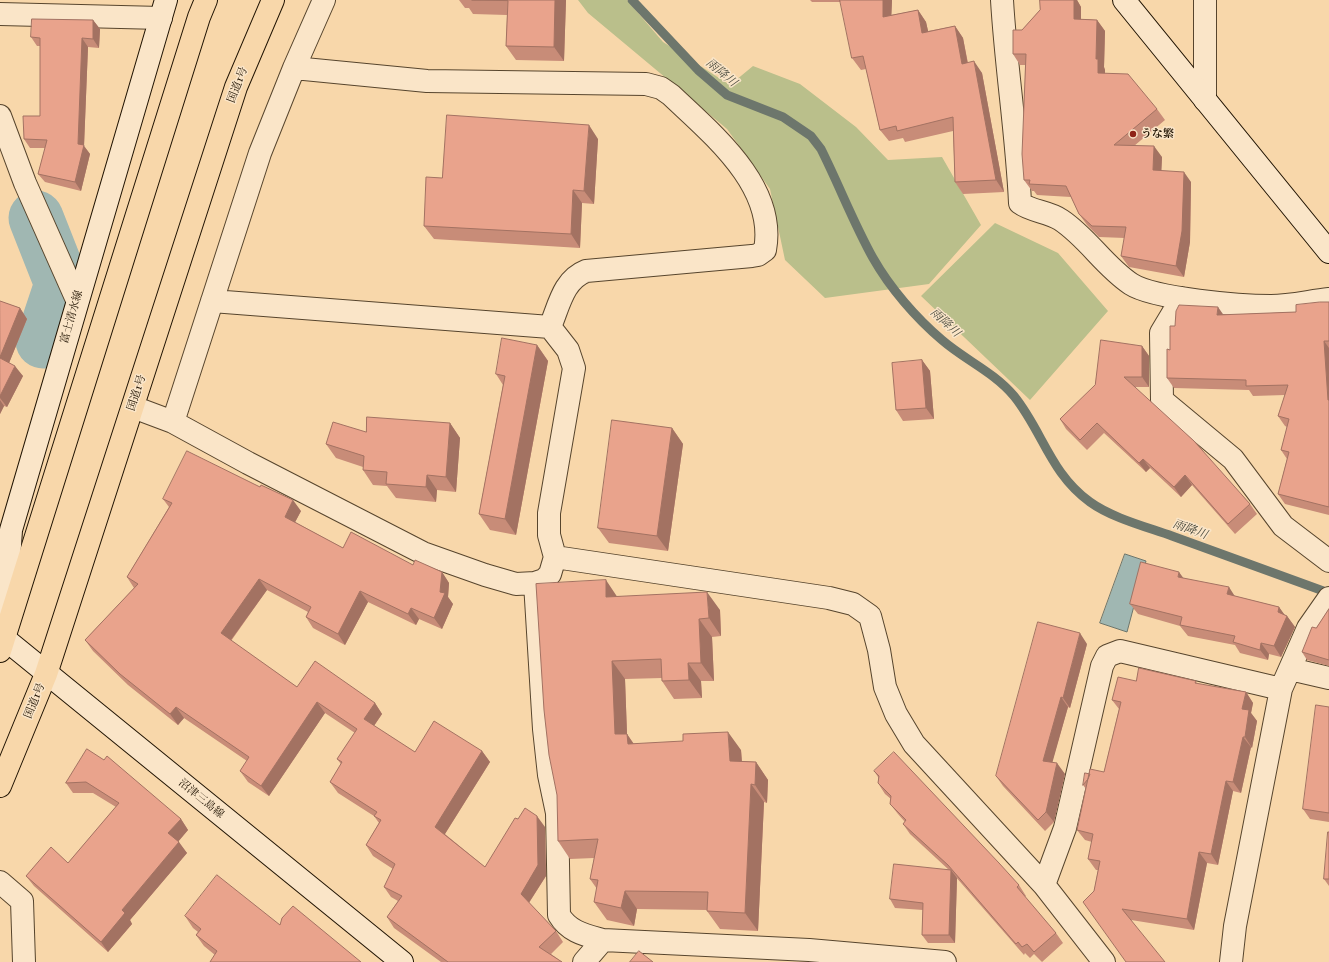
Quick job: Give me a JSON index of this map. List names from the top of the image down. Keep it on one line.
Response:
{"streets":{"highway":["国道1号"],"street":["富士清水線","沼津三島線"]},"crossings":[["国道1号","沼津三島線"],["富士清水線","沼津三島線"]],"water":["雨降川"],"places":["うな繁"]}
